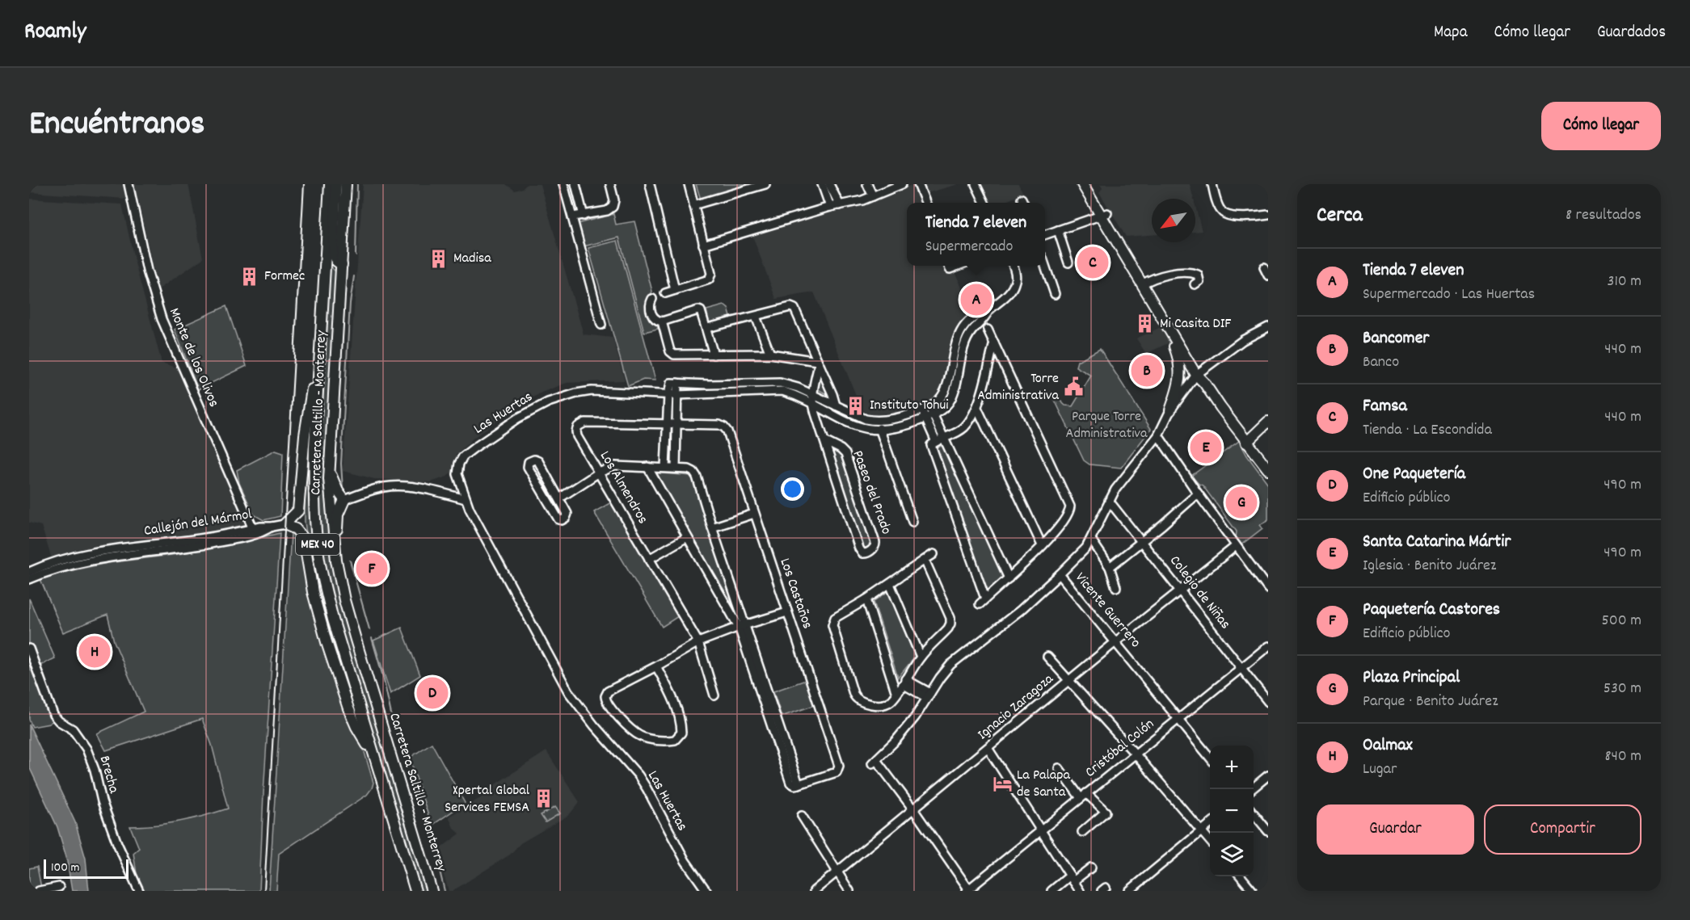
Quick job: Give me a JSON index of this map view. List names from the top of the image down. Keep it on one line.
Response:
{"streets":{"main road":["Carretera Saltillo - Monterrey","MEX 40"],"street":["Monte de los Olivos","Las Huertas","Los Almendros","Paseo del Prado","Callejón del Mármol","Colegio de Niñas","Los Castaños","Vicente Guerrero","Ignacio Zaragoza","Cristóbal Colón","Brecha"]},"crossings":[["Monte de los Olivos","Callejón del Mármol"],["Las Huertas","Paseo del Prado"],["Los Almendros","Los Castaños"],["Colegio de Niñas","Vicente Guerrero"],["Colegio de Niñas","Ignacio Zaragoza"],["Colegio de Niñas","Cristóbal Colón"],["Vicente Guerrero","Ignacio Zaragoza"],["Vicente Guerrero","Cristóbal Colón"]],"parks":["Parque Torre Administrativa"],"places":{"building":["Madisa","Formec","Mi Casita DIF","Instituto Tohui","Xpertal Global Services FEMSA"],"public building":["Torre Administrativa"],"hotel":["La Palapa de Santa"]},"scale_bar":"100 m","north":"bottom left","page":{"header":"Roamly","nav":["Mapa","Cómo llegar","Guardados"],"title":"Encuéntranos","buttons":["Cómo llegar",["Guardar","Compartir"]],"heading":["Cerca","8 resultados"],"popup":["Tienda 7 eleven","Supermercado"],"pins":["C","A","B","E","G","F","H","D"],"list":[{"mark":"A","name":"Tienda 7 eleven","note":"Supermercado · Las Huertas","value":"310 m"},{"mark":"B","name":"Bancomer","note":"Banco","value":"440 m"},{"mark":"C","name":"Famsa","note":"Tienda · La Escondida","value":"440 m"},{"mark":"D","name":"One Paquetería","note":"Edificio público","value":"490 m"},{"mark":"E","name":"Santa Catarina Mártir","note":"Iglesia · Benito Juárez","value":"490 m"},{"mark":"F","name":"Paquetería Castores","note":"Edificio público","value":"500 m"},{"mark":"G","name":"Plaza Principal","note":"Parque · Benito Juárez","value":"530 m"},{"mark":"H","name":"Oalmax","note":"Lugar","value":"840 m"}],"map_buttons":["+","−"],"scale":"100 m"}}
